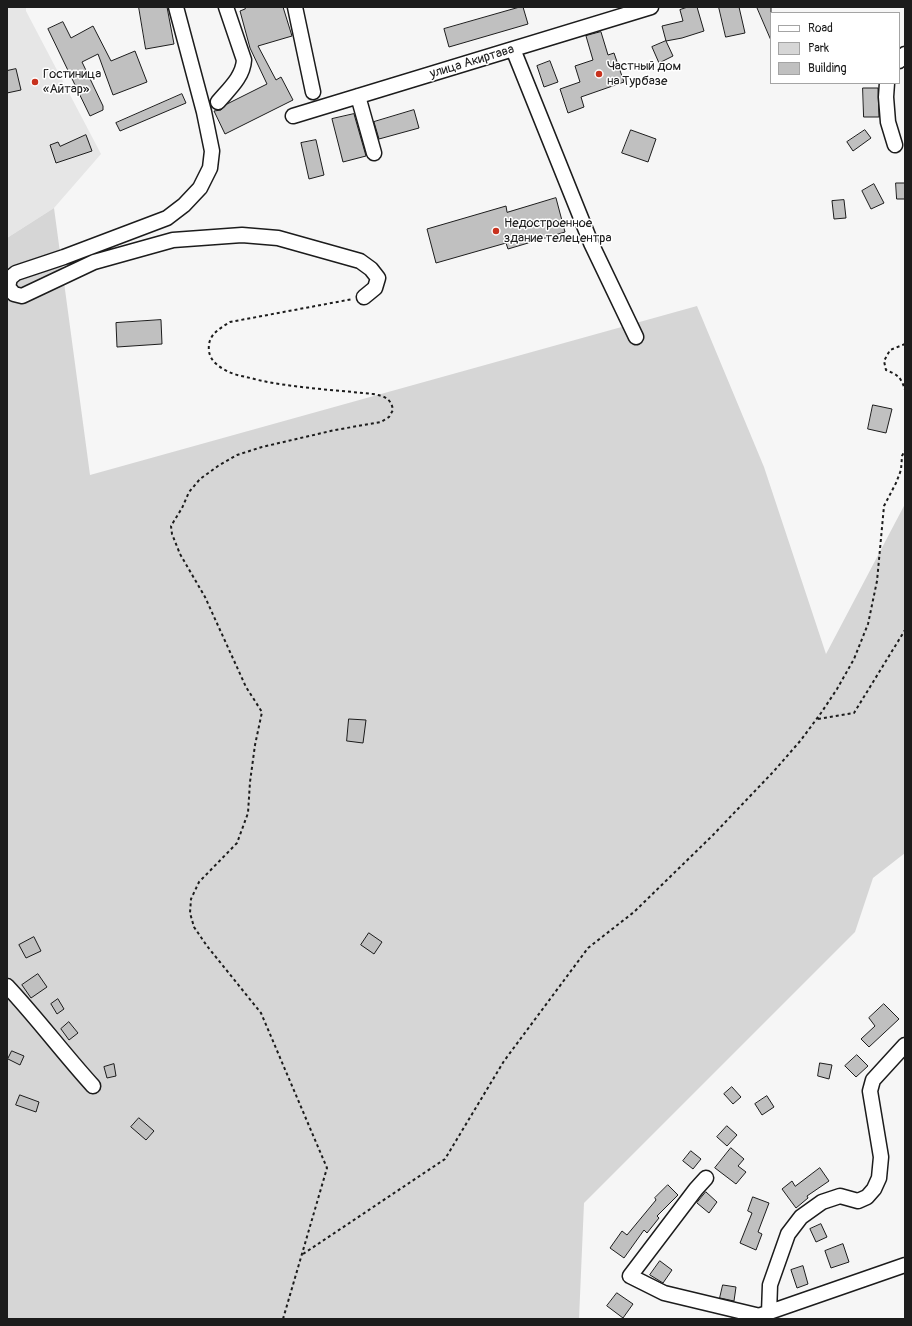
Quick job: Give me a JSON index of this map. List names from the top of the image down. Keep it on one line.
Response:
{"streets":{"street":["улица Акиртава"]},"places":["Частный дом на Турбазе","Гостиница «Айтар»","Недостроенное здание телецентра"],"legend":["Road","Park","Building"]}
